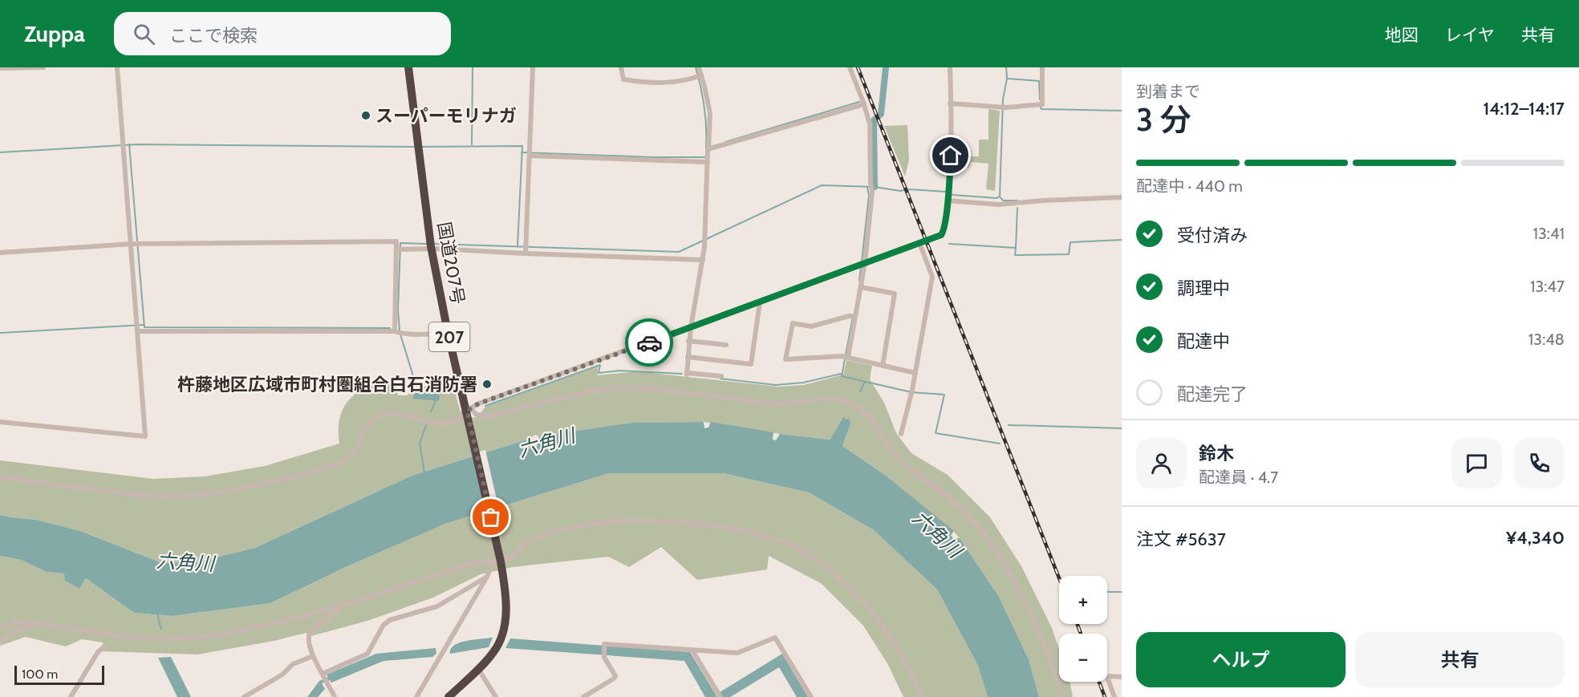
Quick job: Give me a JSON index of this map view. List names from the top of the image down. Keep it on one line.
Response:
{"streets":{"highway":["国道207号","207"]},"water":["六角川"],"places":["スーパーモリナガ","杵藤地区広域市町村圏組合白石消防署"],"scale_bar":"100 m","page":{"header":"Zuppa","search":"ここで検索","nav":["地図","レイヤ","共有"],"heading":["3 分","到着まで","14:12–14:17"],"panel":["鈴木","配達員 · 4.7","注文 #5637","¥4,340"],"bar":"配達中 · 440 m","list":[["受付済み","13:41"],["調理中","13:47"],["配達中","13:48"],"配達完了"],"map_buttons":["+","−"],"buttons":["ヘルプ","共有"],"scale":"100 m"}}
